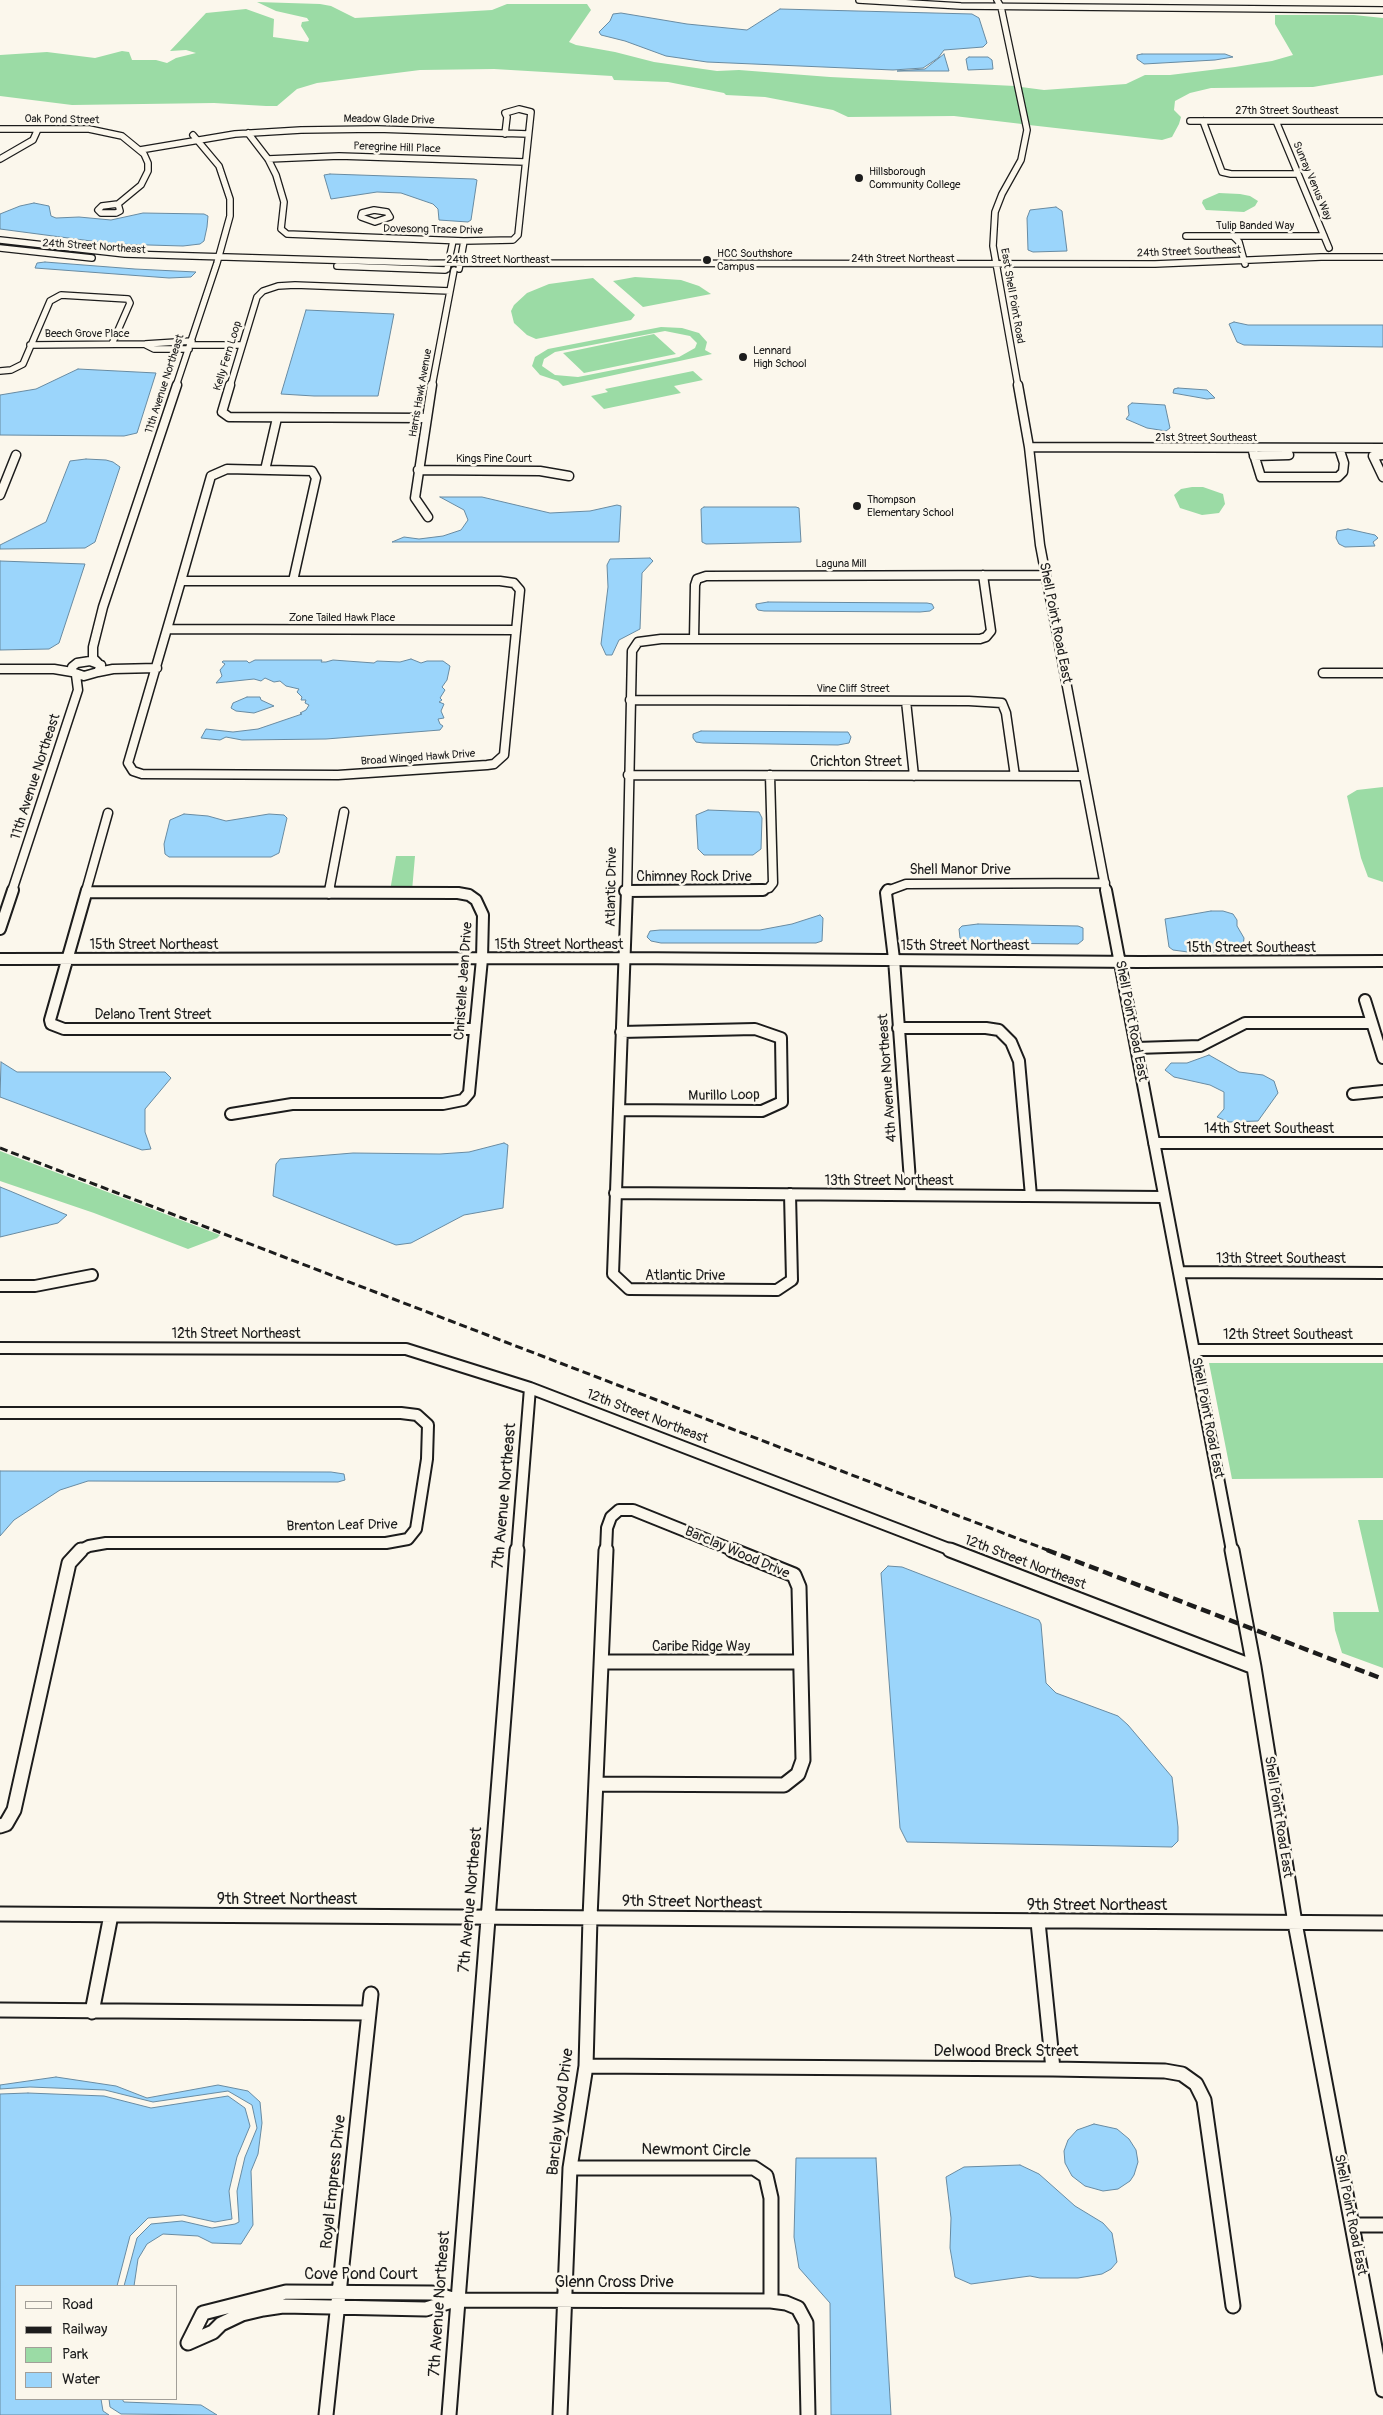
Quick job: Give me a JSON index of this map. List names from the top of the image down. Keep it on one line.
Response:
{"streets":{"street":["27th Street Southeast","Oak Pond Street","Meadow Glade Drive","Peregrine Hill Place","Sunray Venus Way","Tulip Banded Way","Dovesong Trace Drive","24th Street Northeast","24th Street Southeast","East Shell Point Road","Beech Grove Place","Kelly Fern Loop","11th Avenue Northeast","Harris Hawk Avenue","21st Street Southeast","Kings Pine Court","Laguna Mill","Zone Tailed Hawk Place","Shell Point Road East","Vine Cliff Street","Broad Winged Hawk Drive","Crichton Street","Shell Manor Drive","Chimney Rock Drive","Atlantic Drive","15th Street Northeast","15th Street Southeast","Christelle Jean Drive","Delano Trent Street","4th Avenue Northeast","Murillo Loop","14th Street Southeast","13th Street Northeast","13th Street Southeast","12th Street Northeast","12th Street Southeast","7th Avenue Northeast","Brenton Leaf Drive","Barclay Wood Drive","Caribe Ridge Way","9th Street Northeast","Delwood Breck Street","Newmont Circle","Royal Empress Drive","Cove Pond Court","Glenn Cross Drive"]},"crossings":[["27th Street Southeast","Sunray Venus Way"],["Oak Pond Street","Meadow Glade Drive"],["Meadow Glade Drive","Dovesong Trace Drive"],["Meadow Glade Drive","11th Avenue Northeast"],["Peregrine Hill Place","Dovesong Trace Drive"],["Sunray Venus Way","Tulip Banded Way"],["24th Street Northeast","24th Street Southeast"],["24th Street Northeast","East Shell Point Road"],["24th Street Northeast","11th Avenue Northeast"],["24th Street Northeast","Harris Hawk Avenue"],["24th Street Southeast","East Shell Point Road"],["East Shell Point Road","21st Street Southeast"],["East Shell Point Road","Shell Point Road East"],["Beech Grove Place","Kelly Fern Loop"],["Beech Grove Place","11th Avenue Northeast"],["Kelly Fern Loop","Harris Hawk Avenue"],["Harris Hawk Avenue","Kings Pine Court"],["21st Street Southeast","Shell Point Road East"],["Laguna Mill","Shell Point Road East"],["Laguna Mill","Atlantic Drive"],["Zone Tailed Hawk Place","Broad Winged Hawk Drive"],["Shell Point Road East","Crichton Street"],["Shell Point Road East","Shell Manor Drive"],["Shell Point Road East","15th Street Northeast"],["Shell Point Road East","15th Street Southeast"],["Shell Point Road East","14th Street Southeast"],["Shell Point Road East","13th Street Northeast"],["Shell Point Road East","13th Street Southeast"],["Shell Point Road East","12th Street Northeast"],["Shell Point Road East","12th Street Southeast"],["Shell Point Road East","9th Street Northeast"],["Vine Cliff Street","Crichton Street"],["Vine Cliff Street","Atlantic Drive"],["Crichton Street","Chimney Rock Drive"],["Crichton Street","Atlantic Drive"],["Shell Manor Drive","15th Street Northeast"],["Shell Manor Drive","4th Avenue Northeast"],["Chimney Rock Drive","Atlantic Drive"],["Atlantic Drive","15th Street Northeast"],["Atlantic Drive","Murillo Loop"],["Atlantic Drive","13th Street Northeast"],["15th Street Northeast","15th Street Southeast"],["15th Street Northeast","Christelle Jean Drive"],["15th Street Northeast","Delano Trent Street"],["15th Street Northeast","4th Avenue Northeast"],["Christelle Jean Drive","Delano Trent Street"],["4th Avenue Northeast","13th Street Northeast"],["12th Street Northeast","7th Avenue Northeast"],["7th Avenue Northeast","9th Street Northeast"],["7th Avenue Northeast","Cove Pond Court"],["7th Avenue Northeast","Glenn Cross Drive"],["Barclay Wood Drive","Caribe Ridge Way"],["Barclay Wood Drive","9th Street Northeast"],["Barclay Wood Drive","Delwood Breck Street"],["Barclay Wood Drive","Newmont Circle"],["Barclay Wood Drive","Glenn Cross Drive"],["Newmont Circle","Glenn Cross Drive"],["Royal Empress Drive","Cove Pond Court"],["Cove Pond Court","Glenn Cross Drive"]],"places":["Hillsborough Community College","HCC Southshore Campus","Lennard High School","Thompson Elementary School"],"legend":["Road","Railway","Park","Water"]}
